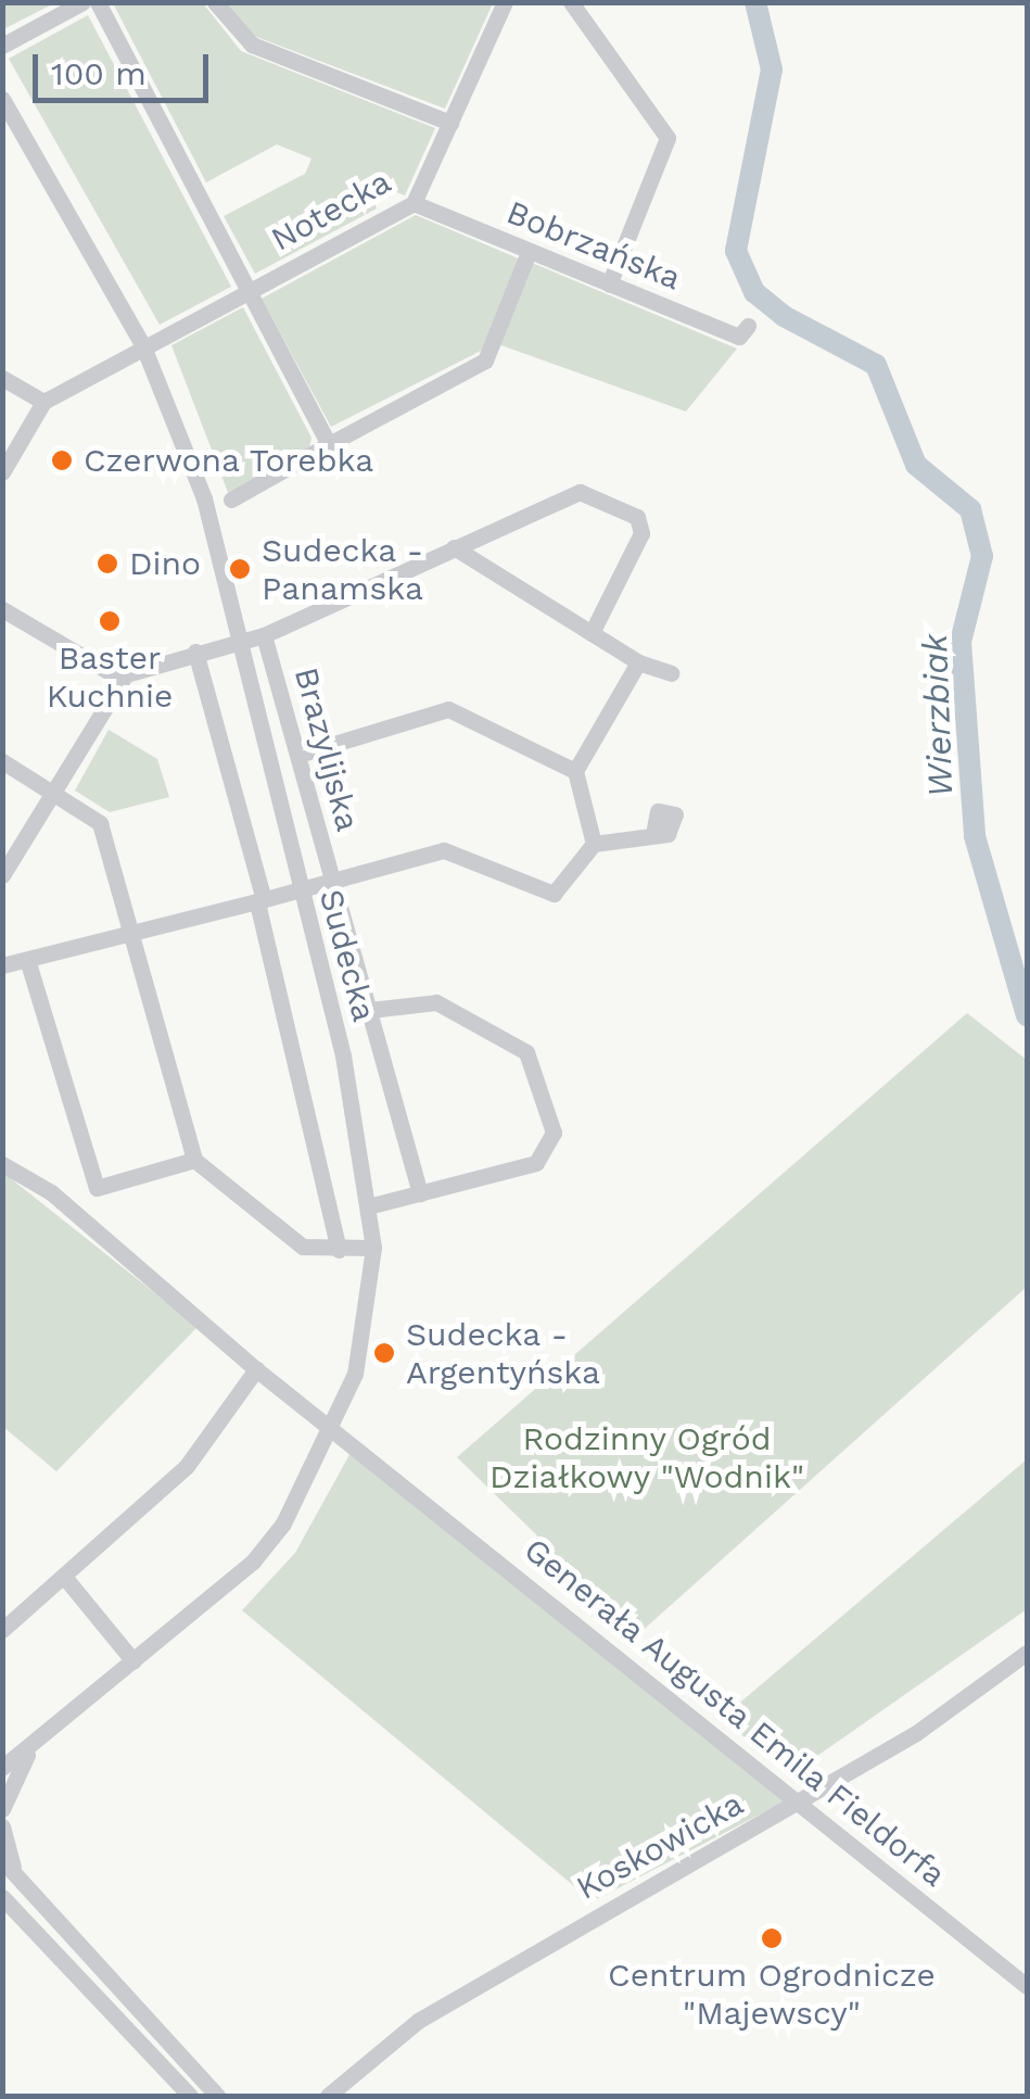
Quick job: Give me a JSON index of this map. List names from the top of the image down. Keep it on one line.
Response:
{"streets":{"street":["Notecka","Bobrzańska","Brazylijska","Sudecka","Generała Augusta Emila Fieldorfa","Koskowicka"]},"crossings":[["Notecka","Bobrzańska"],["Notecka","Sudecka"],["Sudecka","Generała Augusta Emila Fieldorfa"],["Generała Augusta Emila Fieldorfa","Koskowicka"]],"water":["Wierzbiak"],"parks":["Rodzinny Ogród Działkowy \"Wodnik\""],"places":["Czerwona Torebka","Dino","Sudecka - Panamska","Baster Kuchnie","Sudecka - Argentyńska","Centrum Ogrodnicze \"Majewscy\""],"scale_bar":"100 m"}
